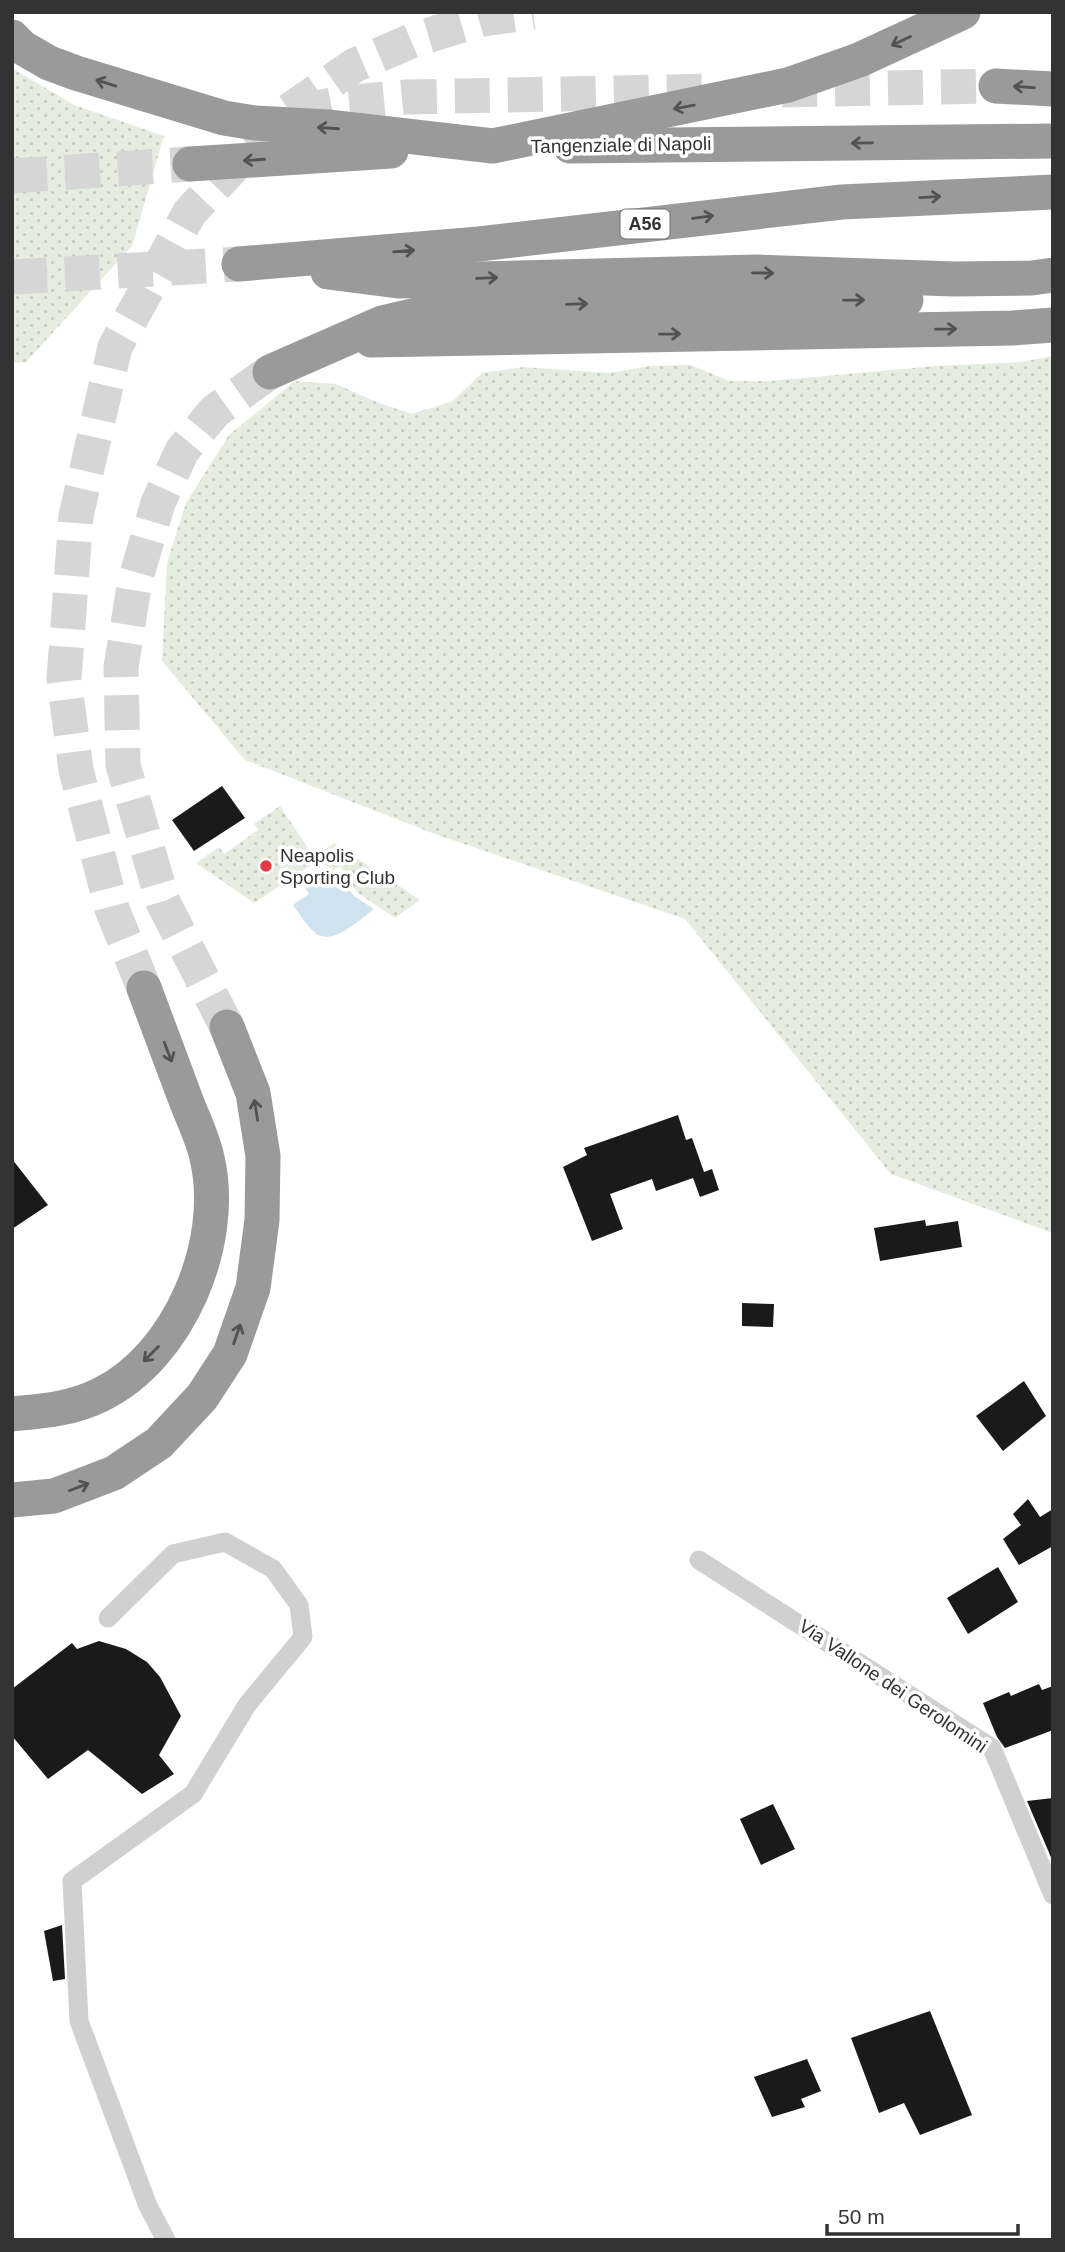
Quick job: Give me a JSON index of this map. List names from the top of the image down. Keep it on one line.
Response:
{"streets":{"highway":["Tangenziale di Napoli","A56"],"street":["Via Vallone dei Gerolomini"]},"places":["Neapolis Sporting Club"],"scale_bar":"50 m"}
